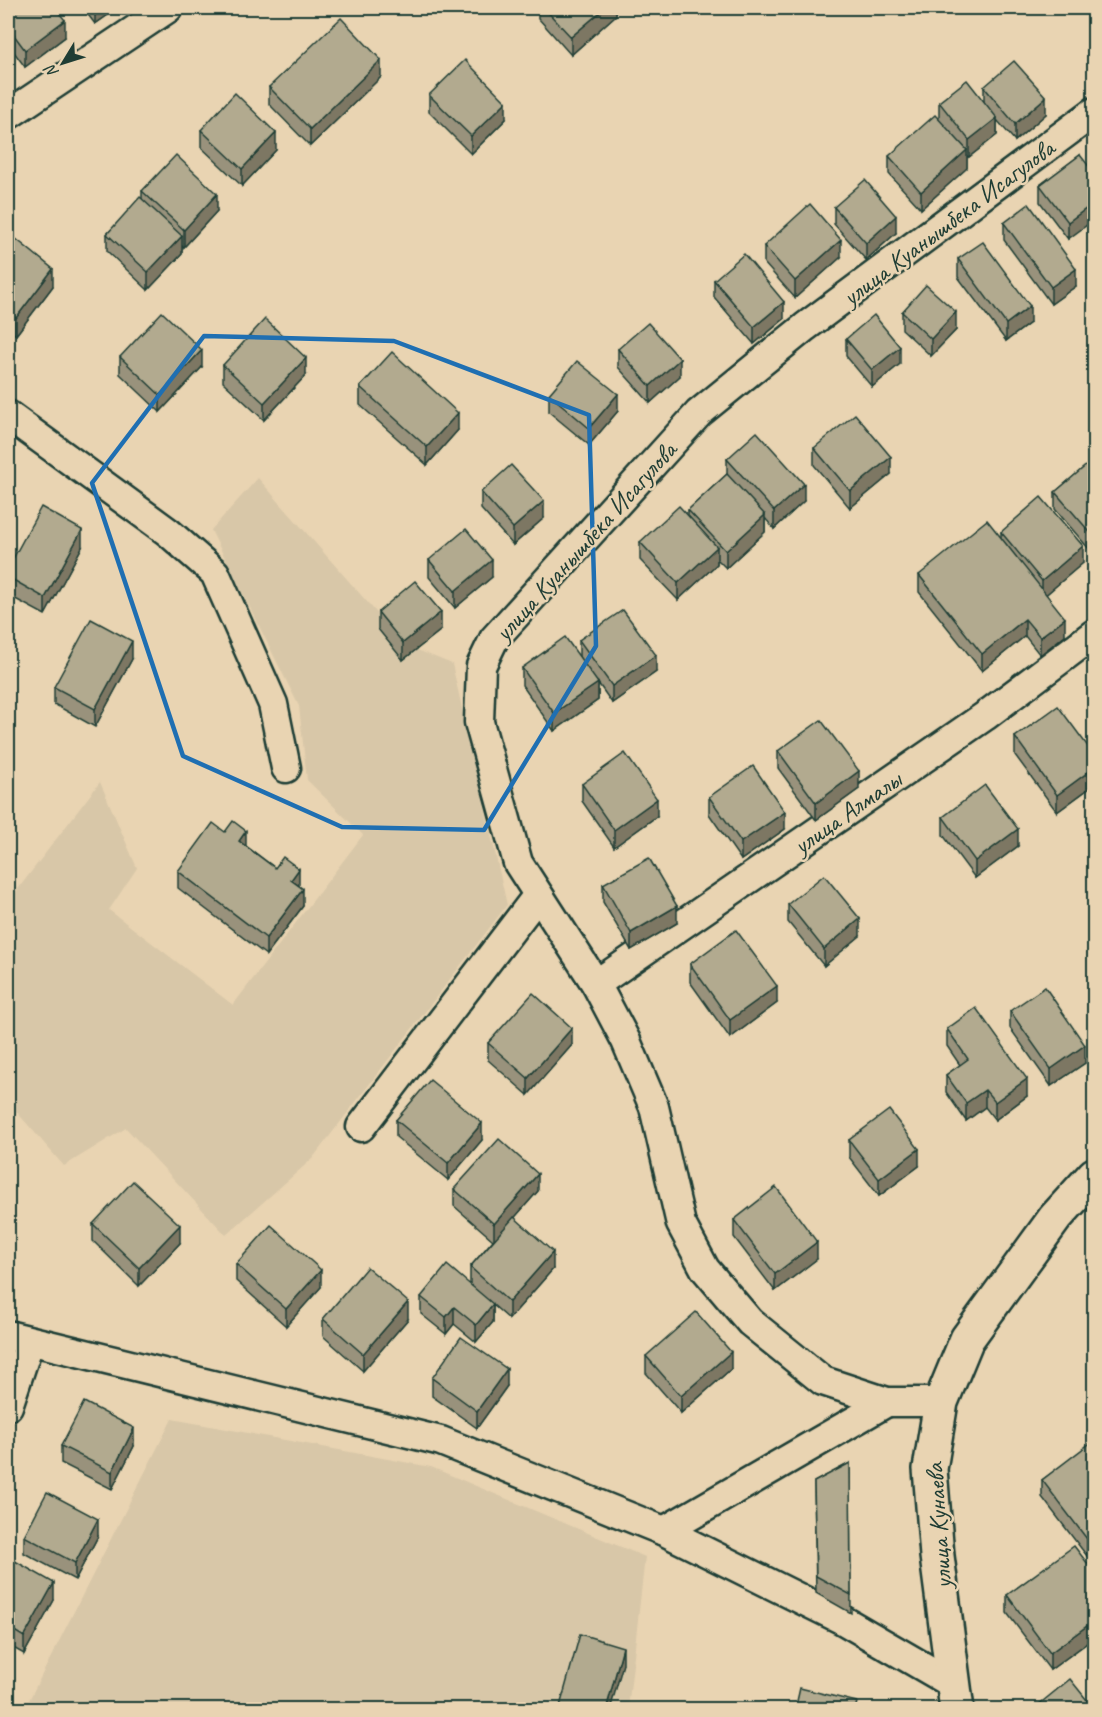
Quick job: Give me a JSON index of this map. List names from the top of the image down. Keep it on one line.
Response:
{"streets":{"main road":["улица Кунаева"],"street":["улица Куанышбека Исагулова","улица Алмалы"]},"crossings":[["улица Куанышбека Исагулова","улица Алмалы"],["улица Куанышбека Исагулова","улица Кунаева"]],"north":"bottom left"}
